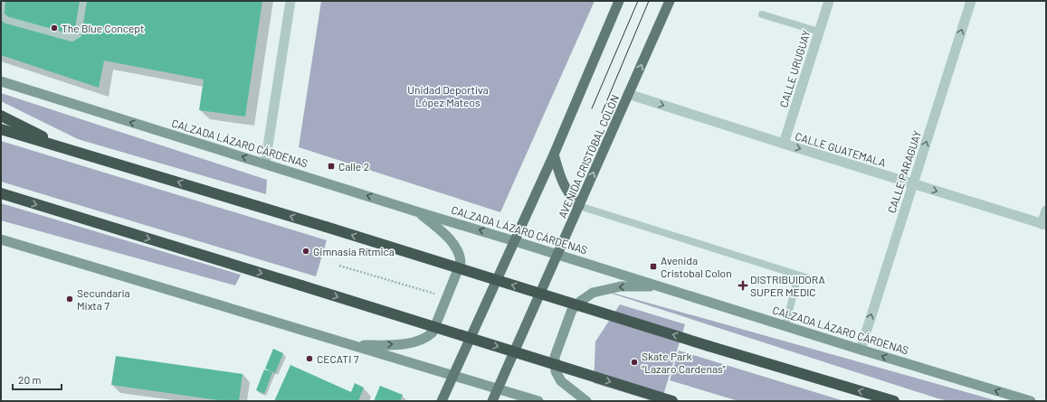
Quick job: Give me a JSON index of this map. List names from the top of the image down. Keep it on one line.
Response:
{"streets":{"main road":["CALZADA LÁZARO CÁRDENAS","AVENIDA CRISTÓBAL COLÓN"],"street":["CALLE URUGUAY","CALLE GUATEMALA","CALLE PARAGUAY"]},"crossings":[["CALLE URUGUAY","CALLE GUATEMALA"],["CALZADA LÁZARO CÁRDENAS","AVENIDA CRISTÓBAL COLÓN"],["CALZADA LÁZARO CÁRDENAS","CALLE PARAGUAY"],["CALLE GUATEMALA","AVENIDA CRISTÓBAL COLÓN"],["CALLE GUATEMALA","CALLE PARAGUAY"]],"one_way":["CALZADA LÁZARO CÁRDENAS","CALLE GUATEMALA","CALLE PARAGUAY"],"parks":["Unidad Deportiva López Mateos"],"places":{"other":["The Blue Concept","Gimnasia Rítmica","Secundaria Mixta 7","CECATI 7","Skate Park \"Lazaro Cardenas\""],"transit":["Calle 2","Avenida Cristobal Colon"],"health":["DISTRIBUIDORA SUPER MEDIC"]},"scale_bar":"20 m"}
